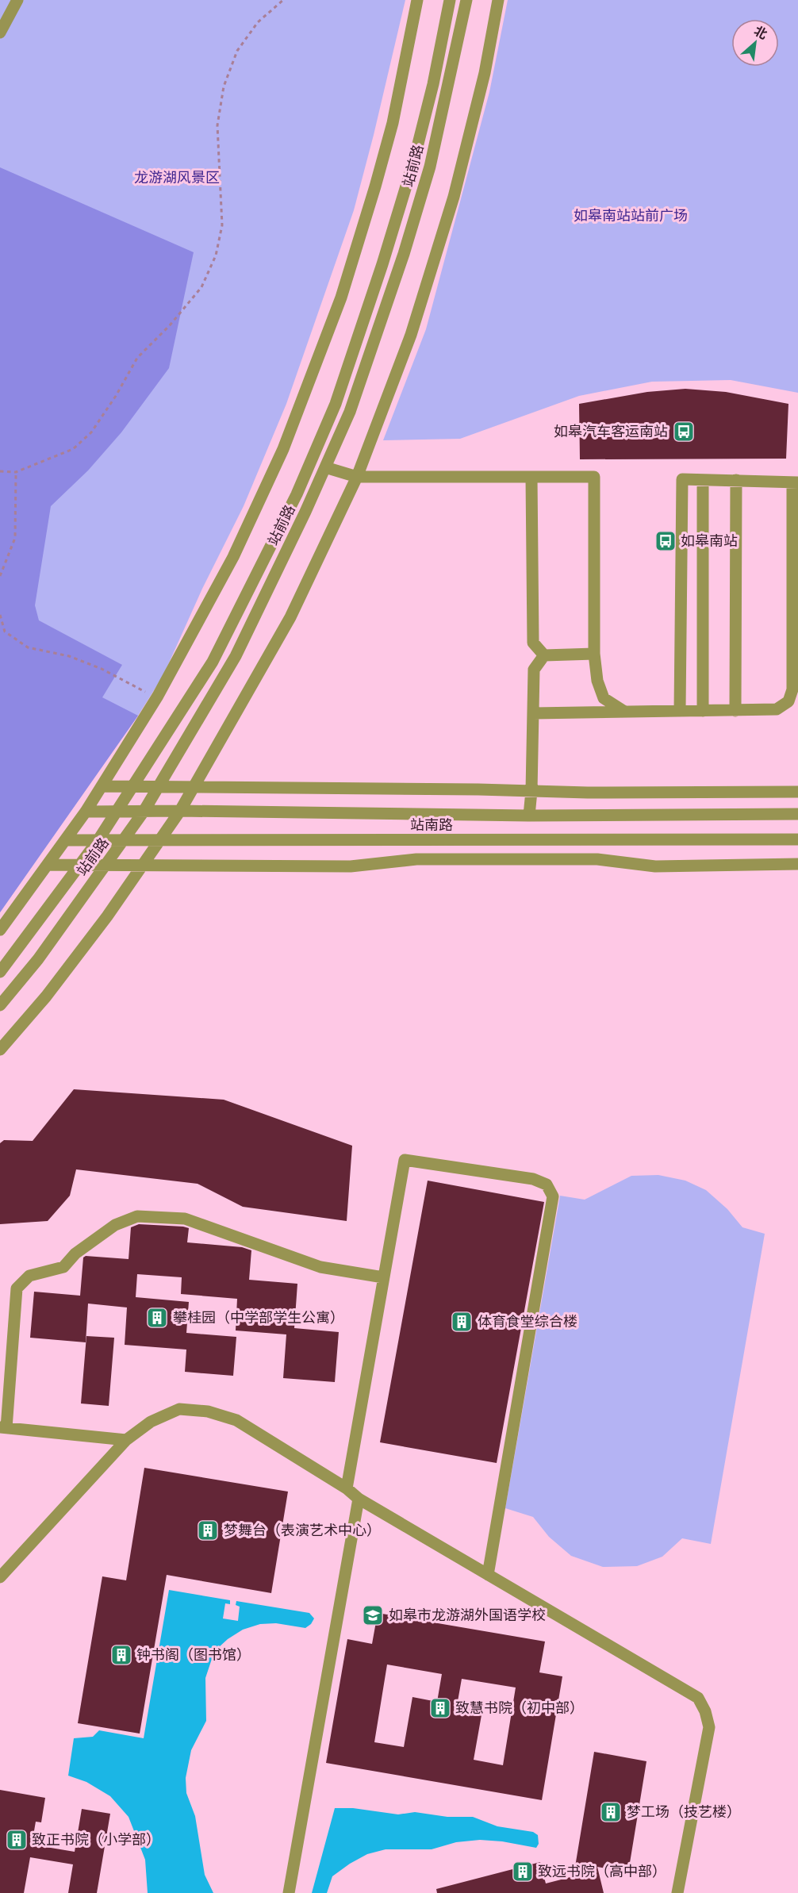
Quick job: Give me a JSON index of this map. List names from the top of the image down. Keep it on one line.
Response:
{"streets":{"street":["站前路","站南路"]},"crossings":[["站前路","站南路"]],"parks":["龙游湖风景区","如皋南站站前广场"],"places":{"bus stop":["如皋汽车客运南站","如皋南站"],"building":["攀桂园（中学部学生公寓）","体育食堂综合楼","梦舞台（表演艺术中心）","钟书阁（图书馆）","致慧书院（初中部）","梦工场（技艺楼）","致正书院（小学部）","致远书院（高中部）"],"school or university":["如皋市龙游湖外国语学校"]},"north":"top right"}
